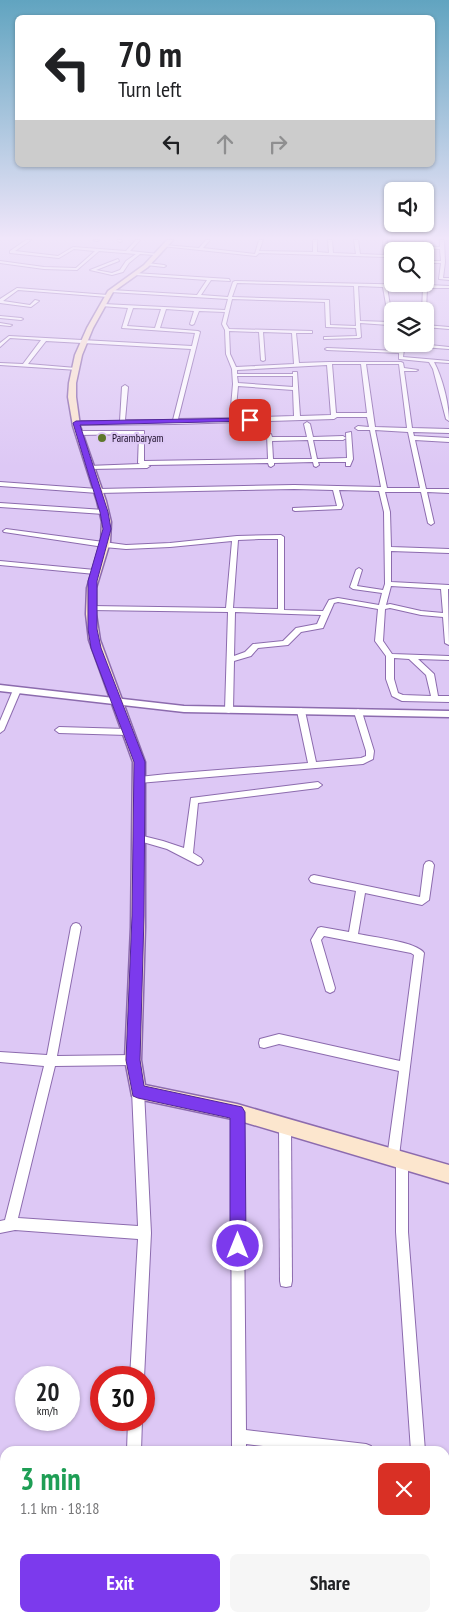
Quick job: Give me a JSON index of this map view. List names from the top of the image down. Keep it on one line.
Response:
{"places":["Parambaryam"],"page":{"turn":["70 m","Turn left"],"speed":"20 km/h","limit":"30","heading":["3 min","1.1 km · 18:18"],"buttons":["Exit","Share"]}}
